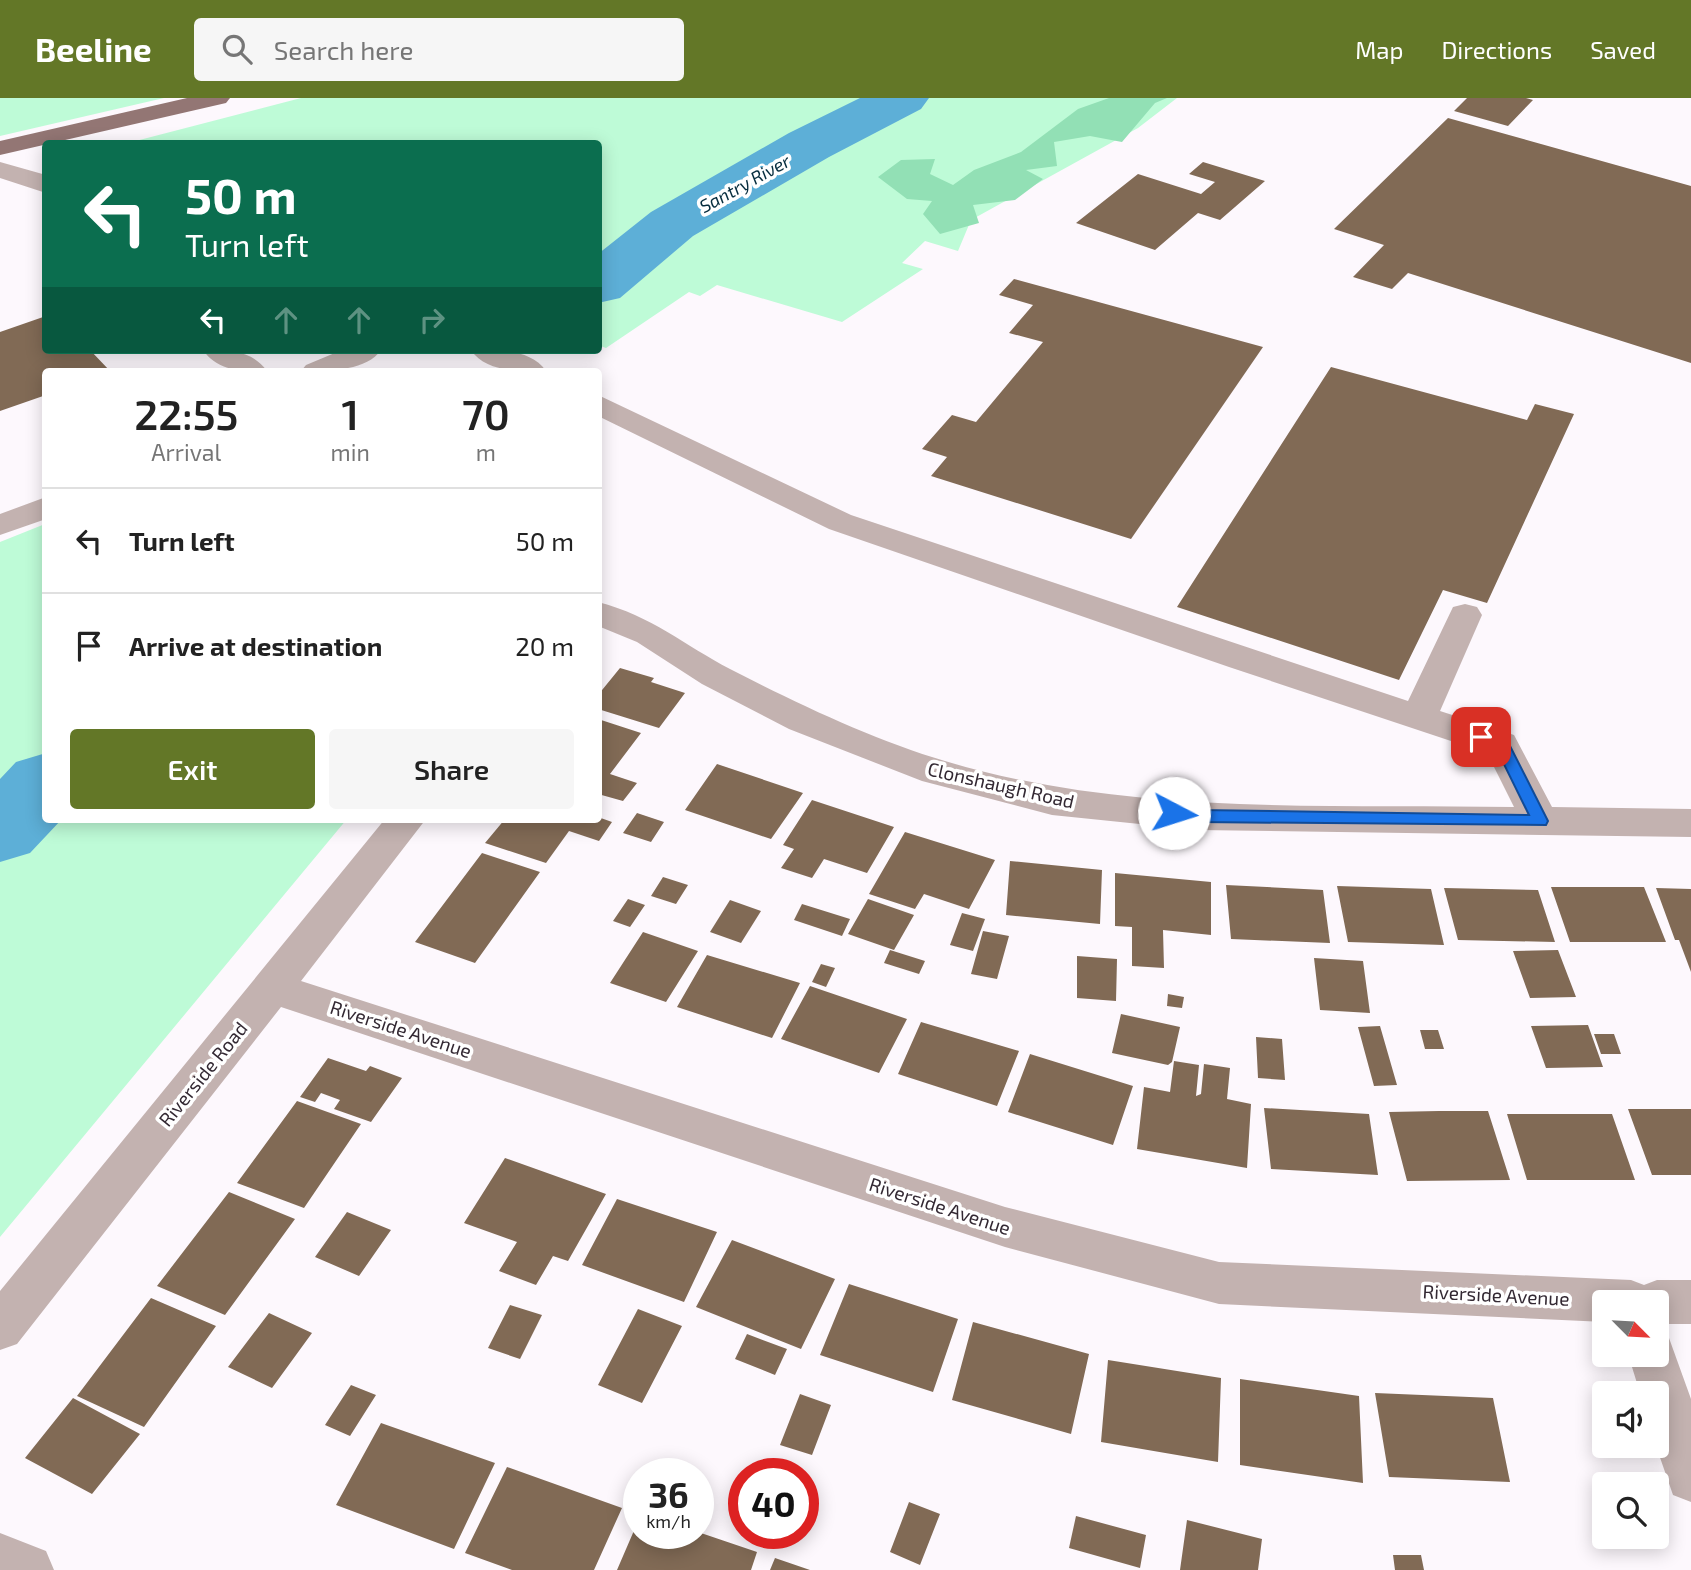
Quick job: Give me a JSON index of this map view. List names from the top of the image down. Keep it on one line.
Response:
{"streets":{"street":["Clonshaugh Road","Riverside Avenue","Riverside Road"]},"crossings":[["Riverside Avenue","Riverside Road"]],"water":["Santry River"],"north":"bottom right","page":{"header":"Beeline","search":"Search here","nav":["Map","Directions","Saved"],"turn":["50 m","Turn left"],"eta":["22:55","Arrival","1","min","70","m"],"list":[{"name":"Turn left","value":"50 m"},{"name":"Arrive at destination","value":"20 m"}],"buttons":["Exit","Share"],"speed":"36 km/h","limit":"40"}}
